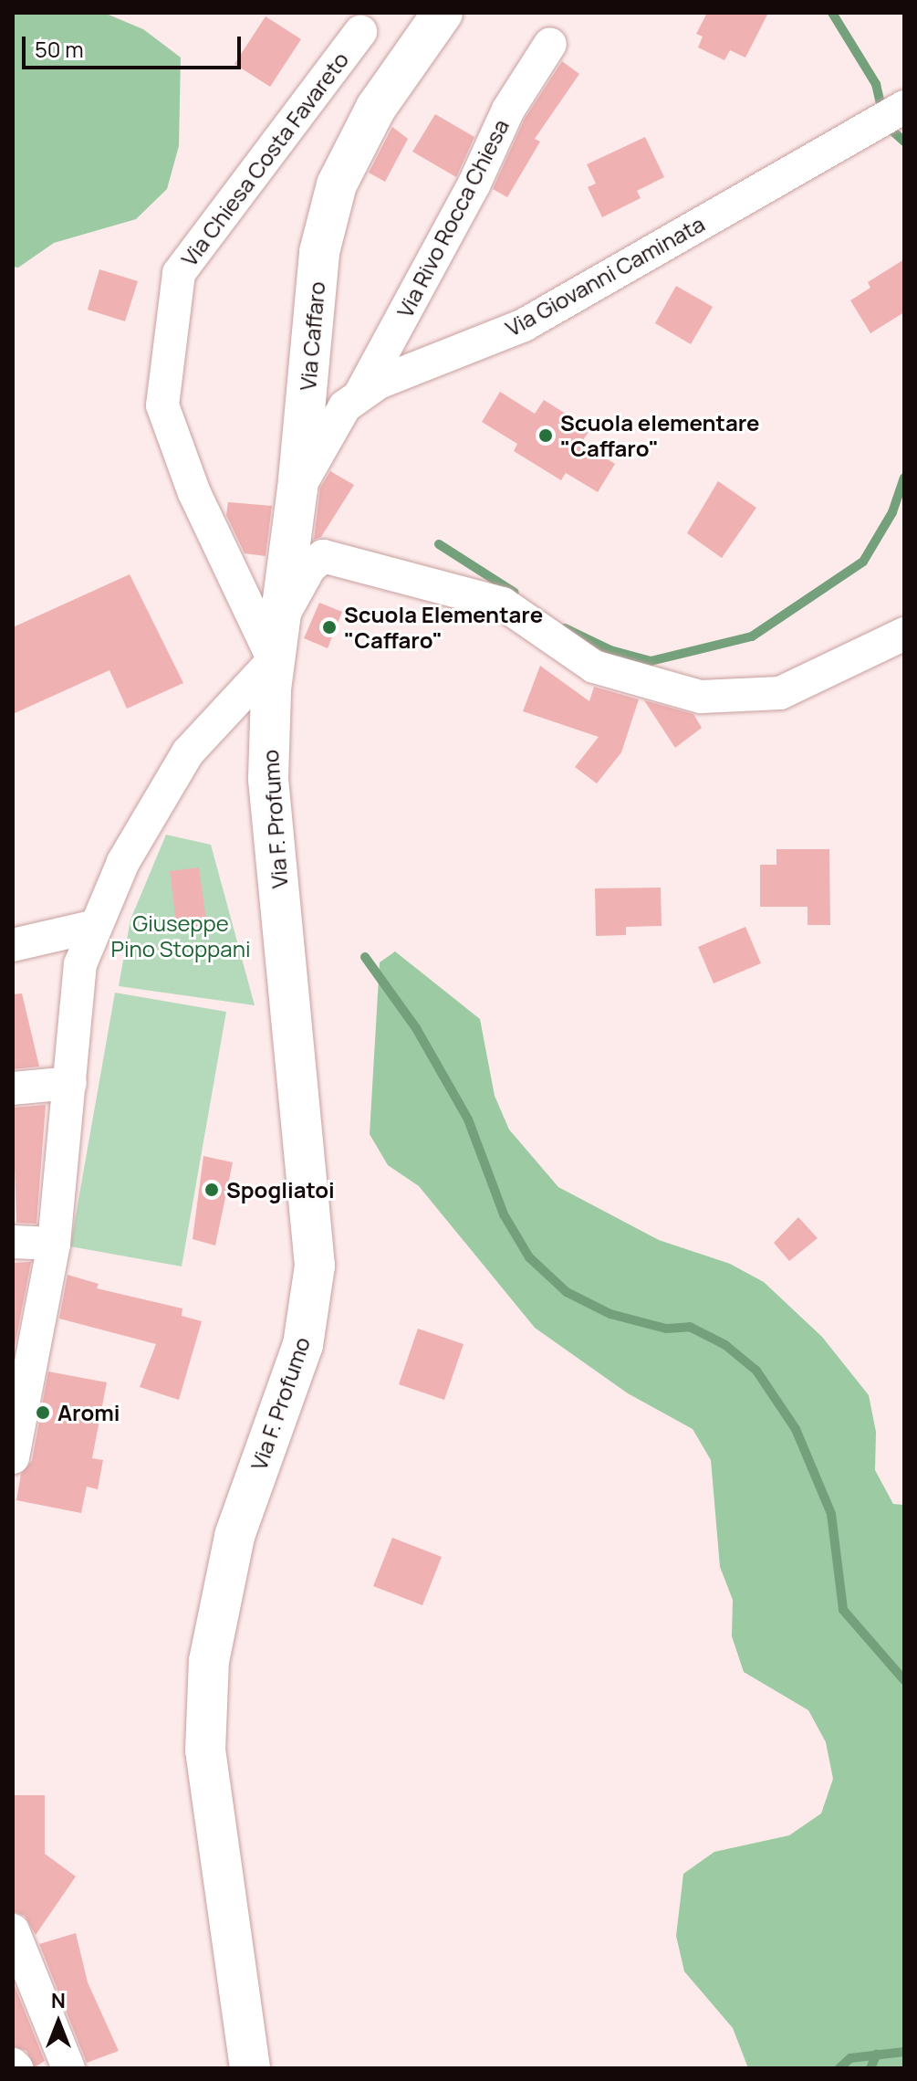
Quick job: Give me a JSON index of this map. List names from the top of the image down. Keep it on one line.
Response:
{"streets":{"street":["Via Chiesa Costa Favareto","Via Rivo Rocca Chiesa","Via Giovanni Caminata","Via Caffaro","Via F. Profumo"]},"crossings":[["Via Chiesa Costa Favareto","Via Caffaro"],["Via Chiesa Costa Favareto","Via F. Profumo"],["Via Rivo Rocca Chiesa","Via Giovanni Caminata"],["Via Giovanni Caminata","Via Caffaro"],["Via Caffaro","Via F. Profumo"]],"parks":["Giuseppe Pino Stoppani"],"places":["Scuola elementare \"Caffaro\"","Scuola Elementare \"Caffaro\"","Spogliatoi","Aromi"],"scale_bar":"50 m","north":"top"}
